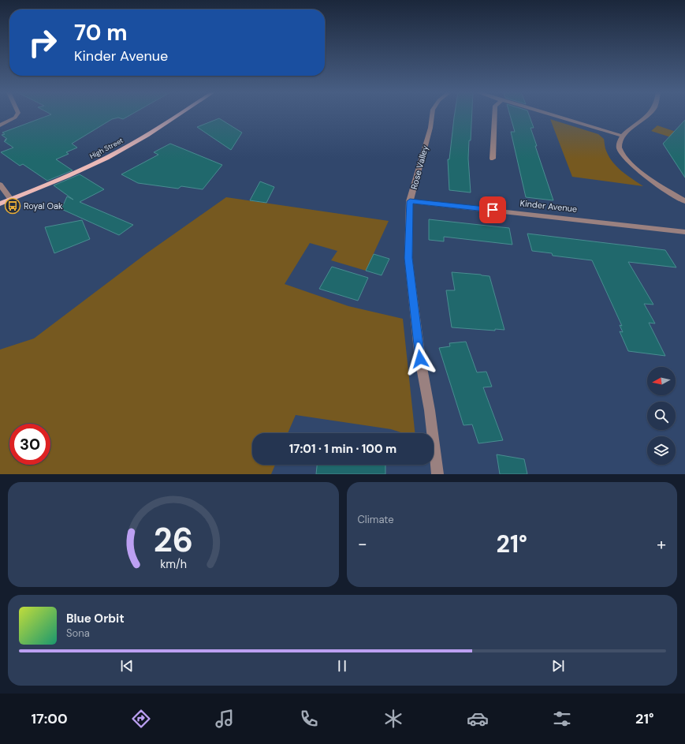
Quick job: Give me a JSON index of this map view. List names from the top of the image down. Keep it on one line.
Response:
{"streets":{"main road":["High Street"],"street":["Rose Valley","Kinder Avenue"]},"crossings":[["Rose Valley","Kinder Avenue"]],"places":{"bus stop":["Royal Oak"]},"north":"left","page":{"turn":["70 m","Kinder Avenue"],"limit":"30","trip":"17:01 · 1 min · 100 m","tile":"Climate","heat":["−","21°","+"],"song":["Blue Orbit","Sona"],"tabs":["17:00","21°"],"gauge":["26","km/h"]}}
